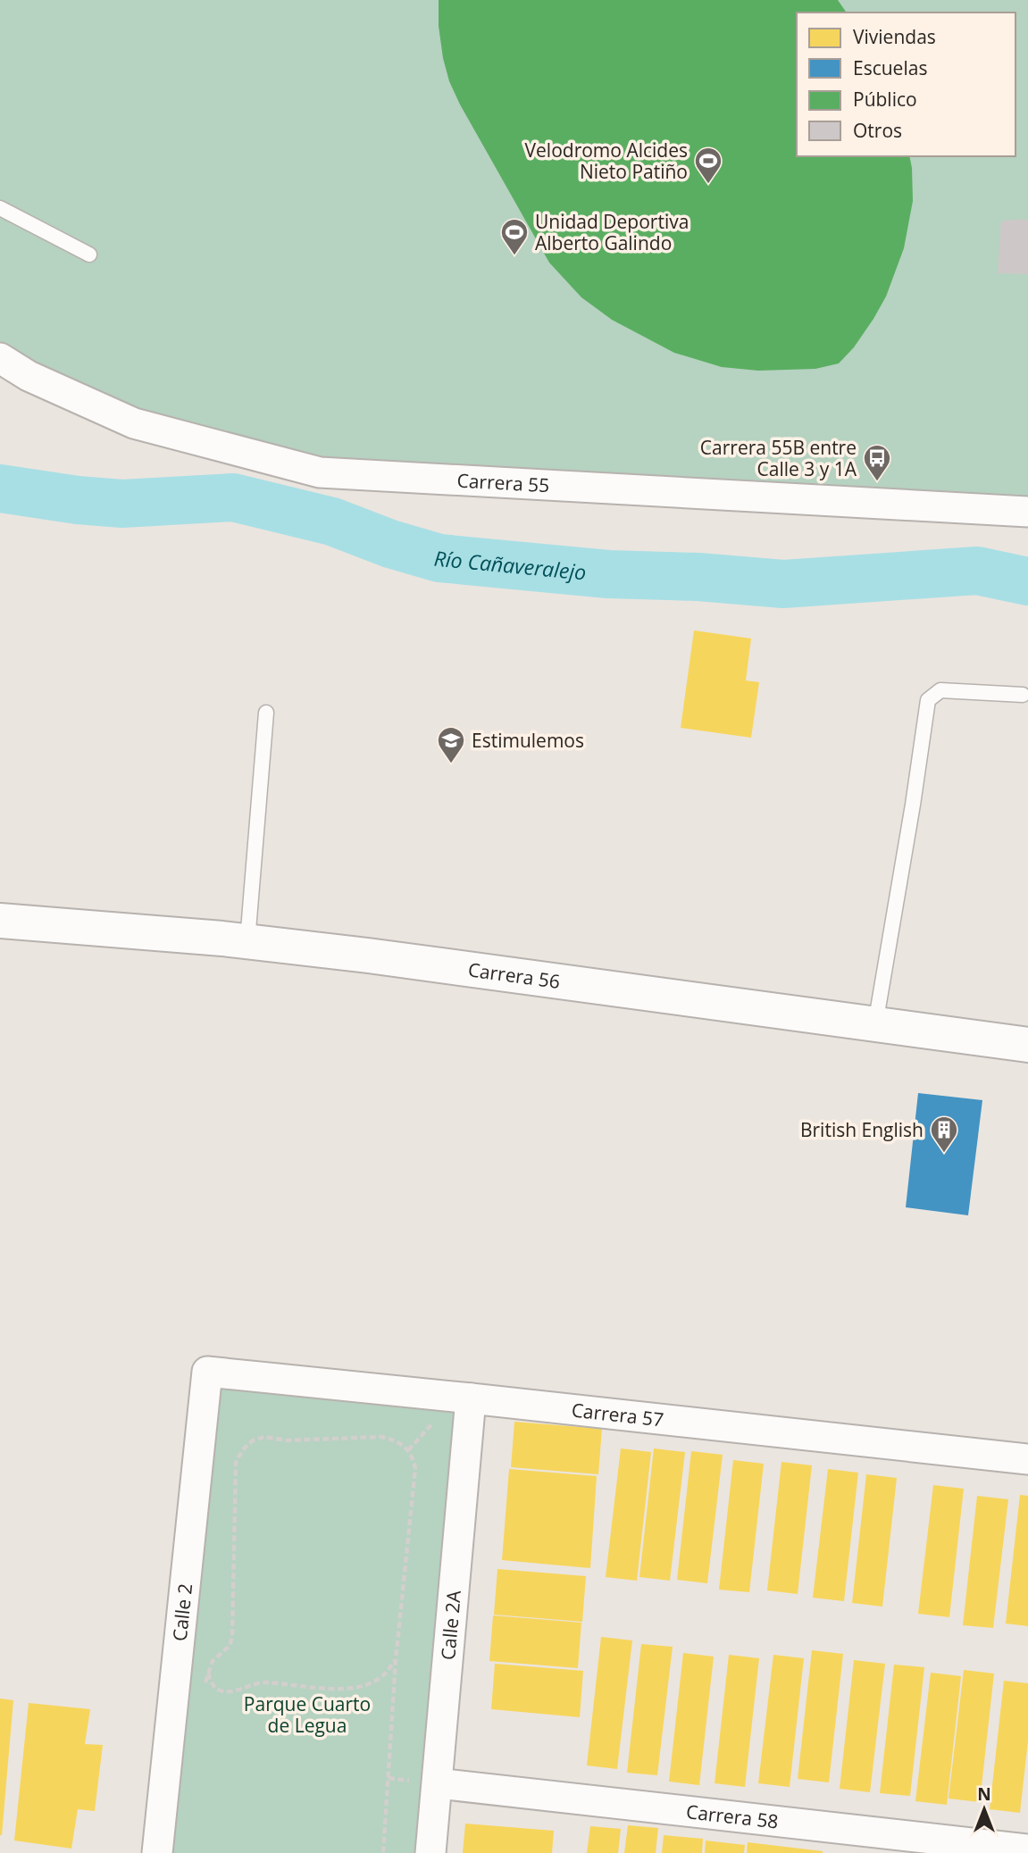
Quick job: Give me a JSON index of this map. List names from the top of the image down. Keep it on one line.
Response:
{"streets":{"street":["Carrera 55","Carrera 56","Carrera 57","Calle 2","Calle 2A","Carrera 58"]},"crossings":[["Carrera 57","Calle 2"],["Carrera 57","Calle 2A"],["Calle 2A","Carrera 58"]],"water":["Río Cañaveralejo"],"parks":["Parque Cuarto de Legua"],"places":{"sports":["Velodromo Alcides Nieto Patiño","Unidad Deportiva Alberto Galindo"],"bus stop":["Carrera 55B entre Calle 3 y 1A"],"school or university":["Estimulemos"],"building":["British English"]},"legend":["Viviendas","Escuelas","Público","Otros"],"north":"top"}
